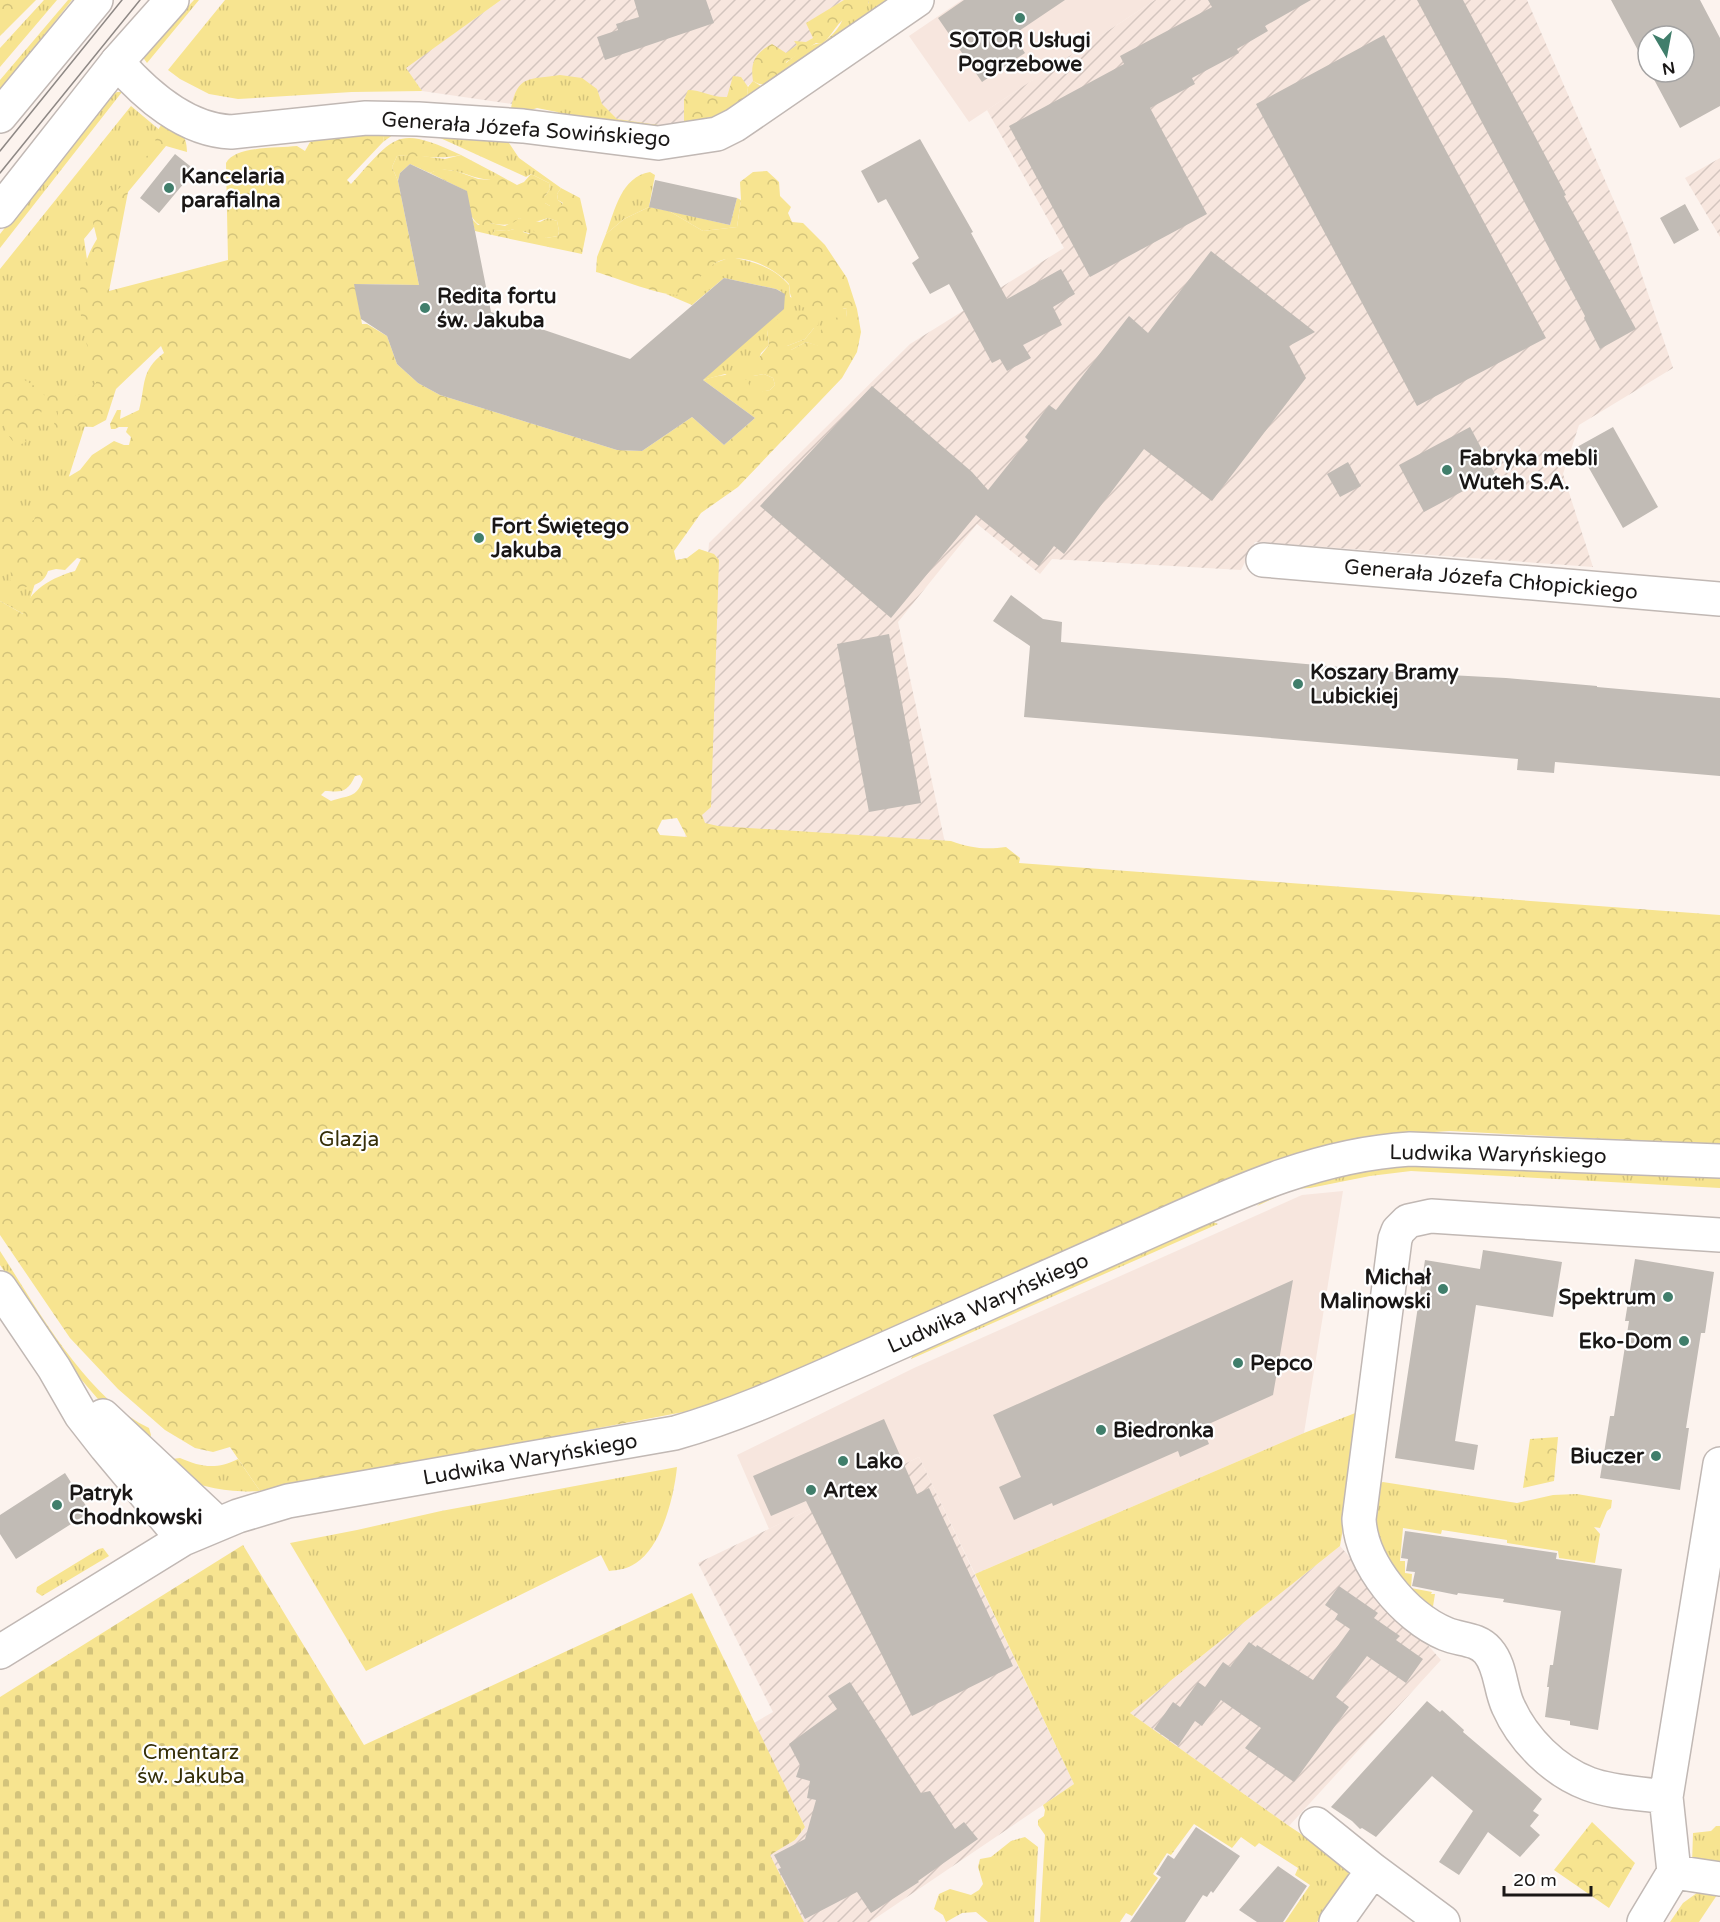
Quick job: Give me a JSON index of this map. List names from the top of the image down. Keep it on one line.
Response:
{"streets":{"street":["Generała Józefa Sowińskiego","Generała Józefa Chłopickiego","Ludwika Waryńskiego"]},"parks":["Glazja","Cmentarz św. Jakuba"],"places":["SOTOR Usługi Pogrzebowe","Kancelaria parafialna","Redita fortu św. Jakuba","Fabryka mebli Wuteh S.A.","Fort Świętego Jakuba","Koszary Bramy Lubickiej","Michał Malinowski","Spektrum","Eko-Dom","Pepco","Biedronka","Biuczer","Lako","Artex","Patryk Chodnkowski"],"scale_bar":"20 m","north":"bottom"}
